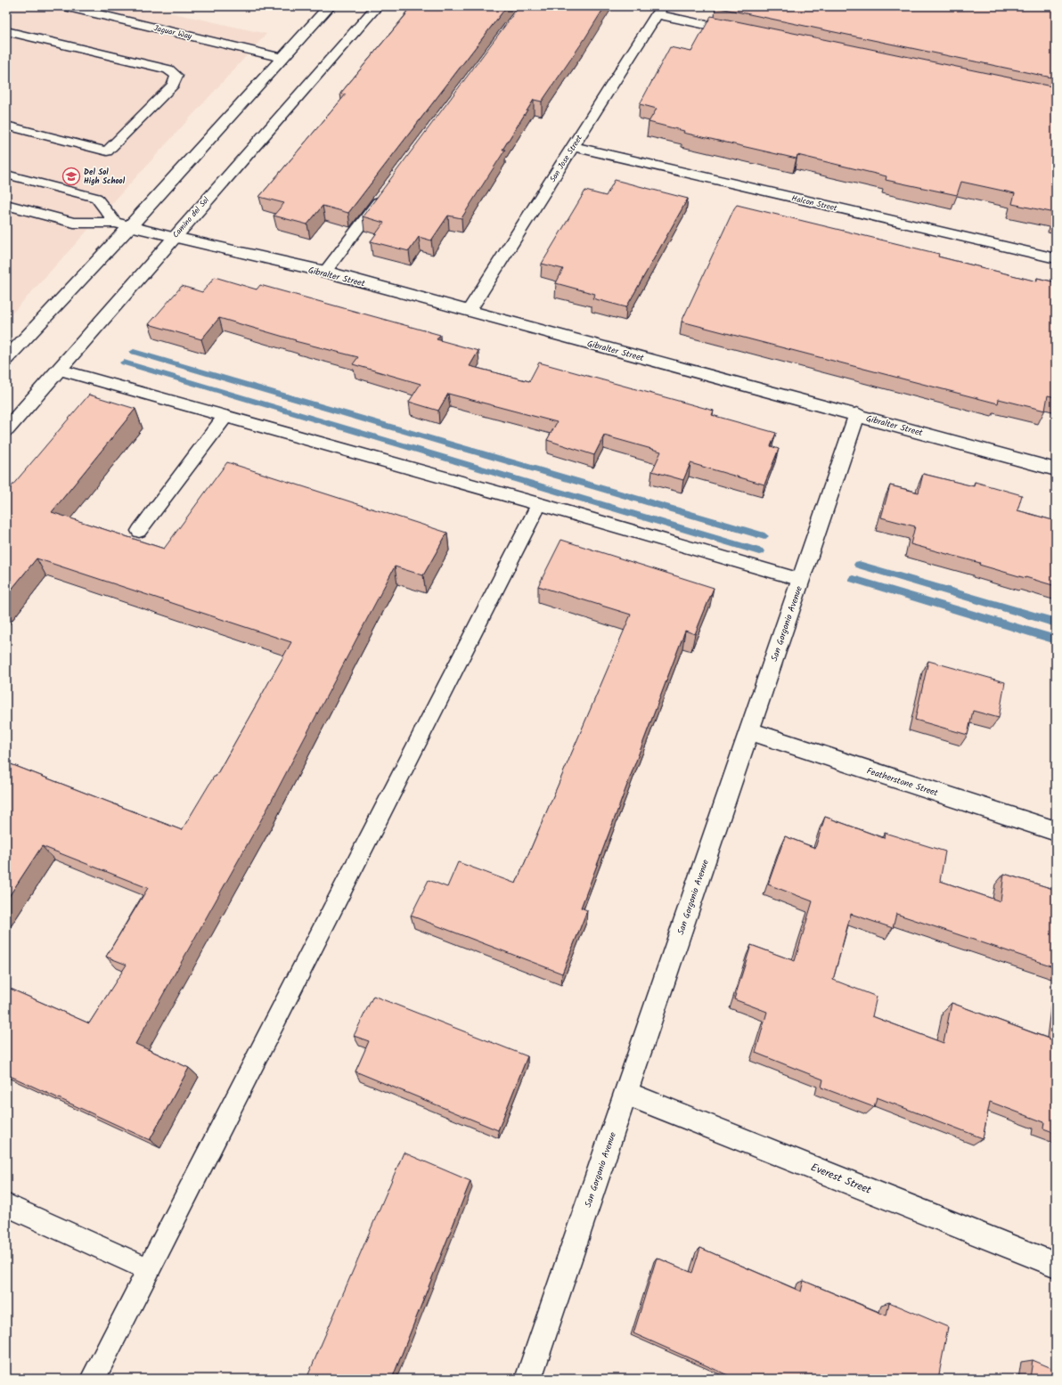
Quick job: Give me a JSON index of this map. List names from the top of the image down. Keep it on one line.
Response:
{"streets":{"street":["Jaguar Way","San Jose Street","Halcon Street","Camino del Sol","Gibralter Street","San Gorgonio Avenue","Featherstone Street","Everest Street"]},"crossings":[["San Jose Street","Halcon Street"],["San Jose Street","Gibralter Street"],["Camino del Sol","Gibralter Street"],["Gibralter Street","San Gorgonio Avenue"],["San Gorgonio Avenue","Featherstone Street"],["San Gorgonio Avenue","Everest Street"]],"places":{"school or university":["Del Sol High School"]}}
